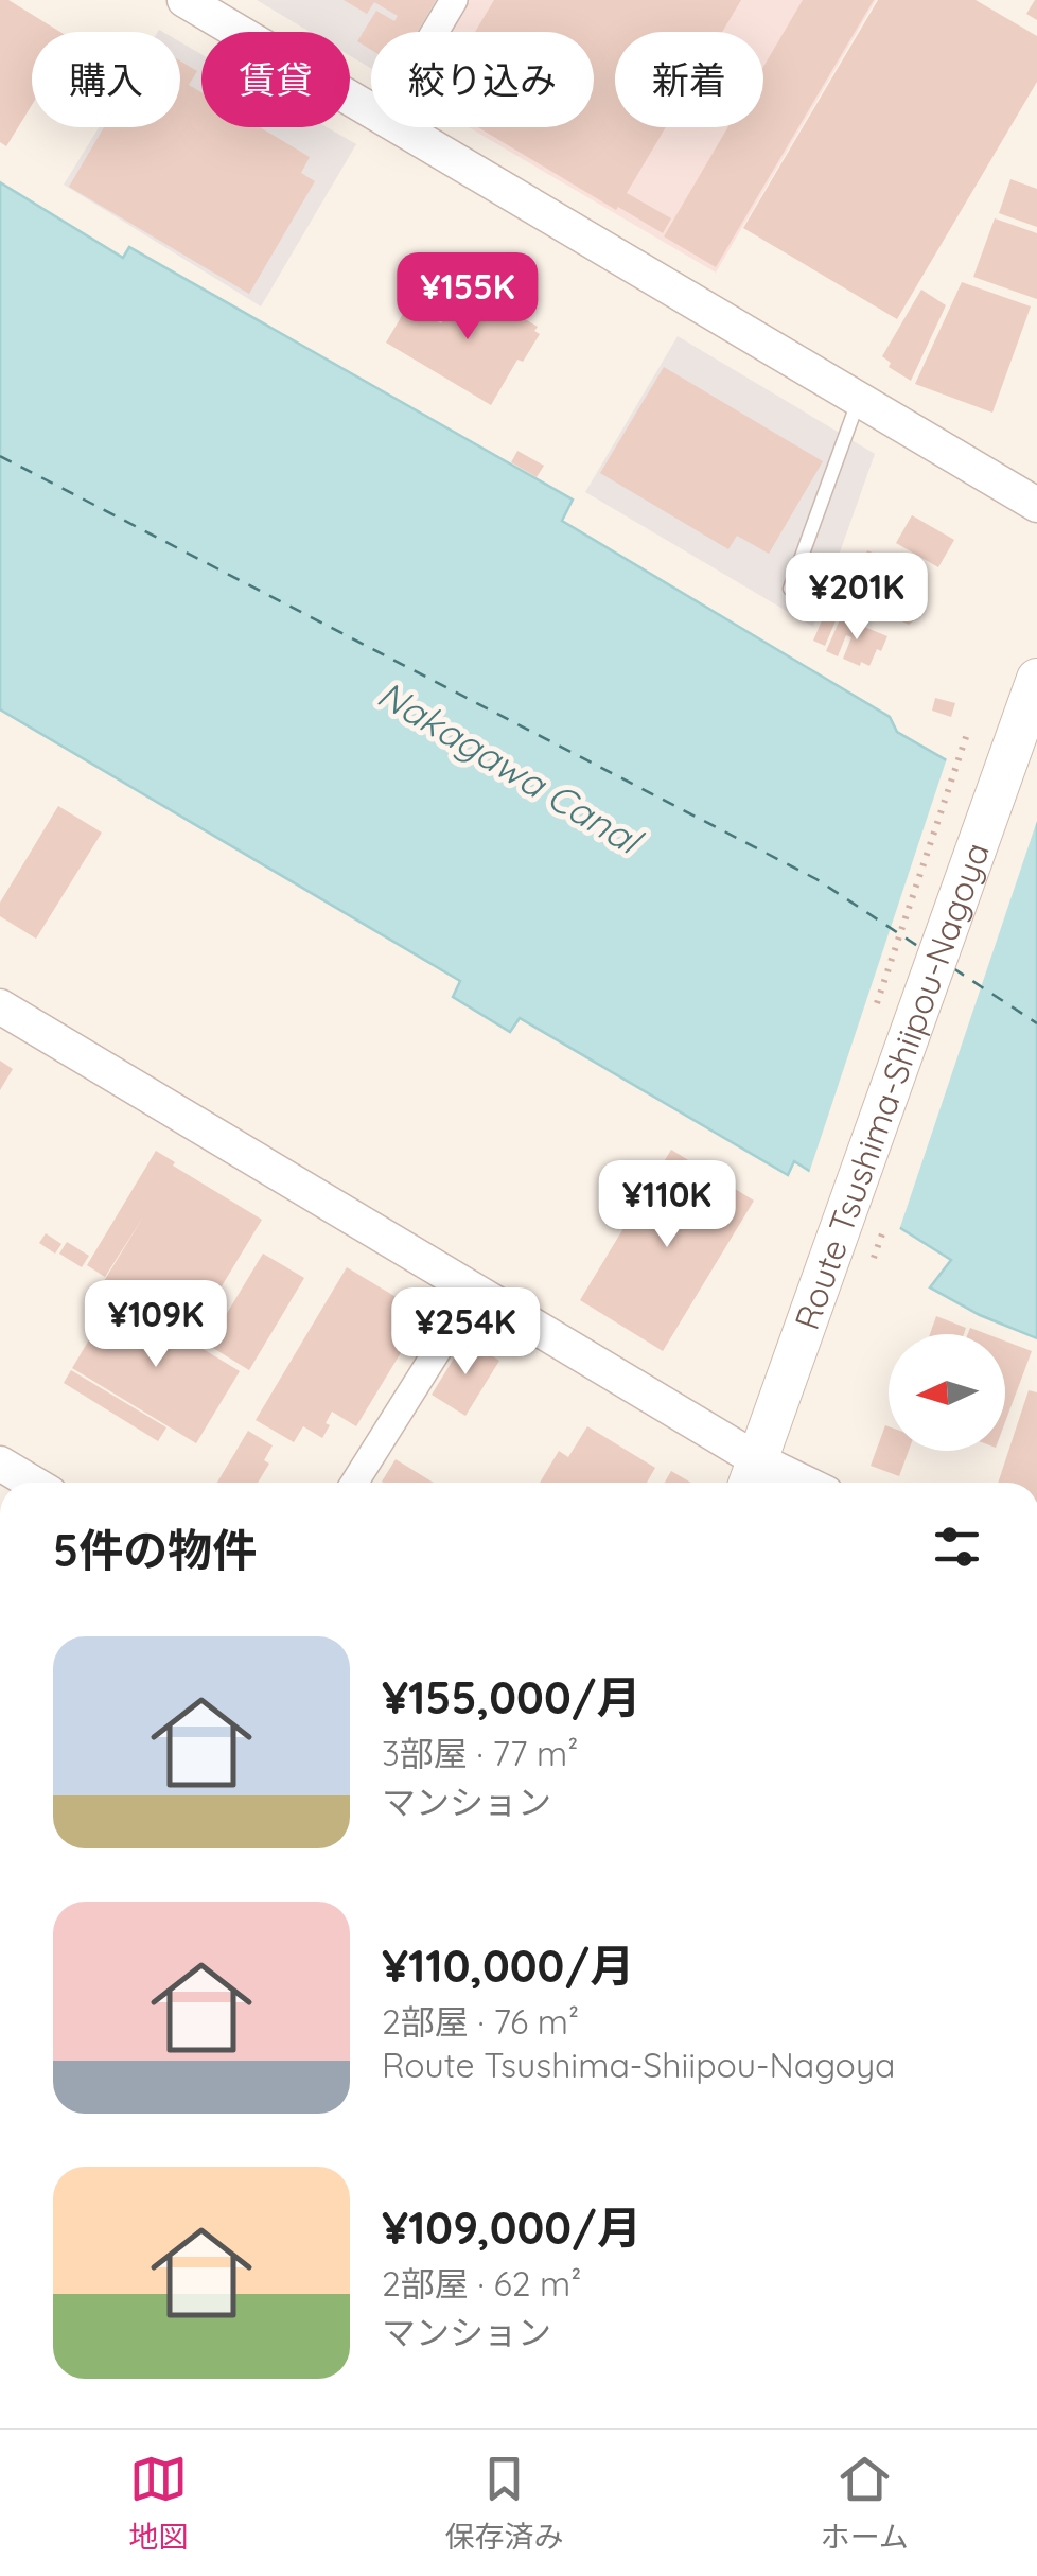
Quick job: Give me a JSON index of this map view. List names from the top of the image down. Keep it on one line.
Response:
{"streets":{"main road":["Route Tsushima-Shiipou-Nagoya"]},"water":["Nakagawa Canal"],"north":"left","page":{"chip":["購入","賃貸","絞り込み","新着"],"price":["¥155K","¥201K","¥110K","¥109K","¥254K"],"heading":"5件の物件","list":[{"name":"¥155,000/月","note":"3部屋 · 77 m² · マンション"},{"name":"¥110,000/月","note":"2部屋 · 76 m² · Route Tsushima-Shiipou-Nagoya"},{"name":"¥109,000/月","note":"2部屋 · 62 m² · マンション"}],"tabs":["地図","保存済み","ホーム"]}}
